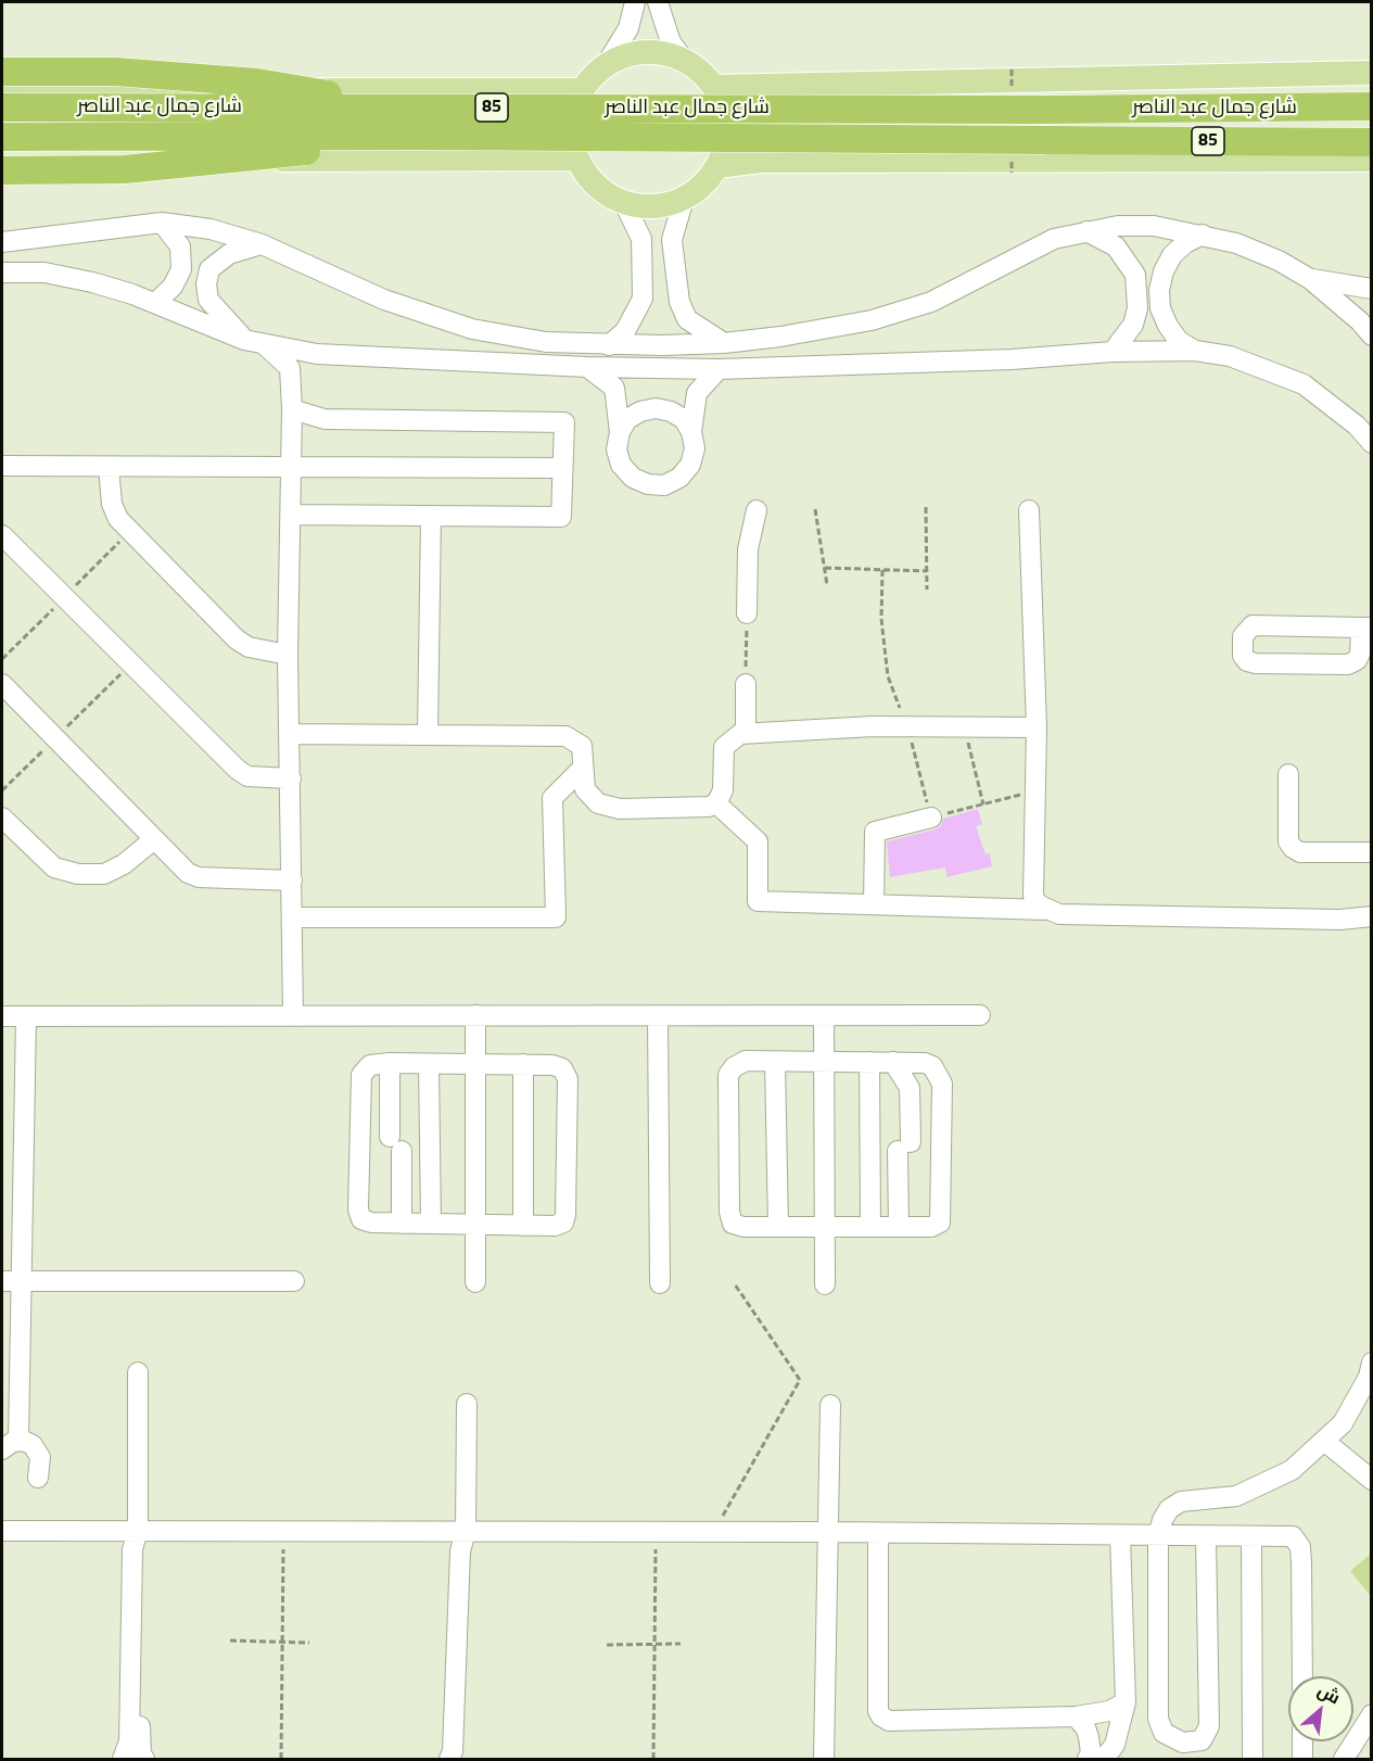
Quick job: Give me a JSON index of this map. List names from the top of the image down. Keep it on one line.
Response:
{"streets":{"highway":["شارع جمال عبد الناصر","85"]},"north":"top right"}
